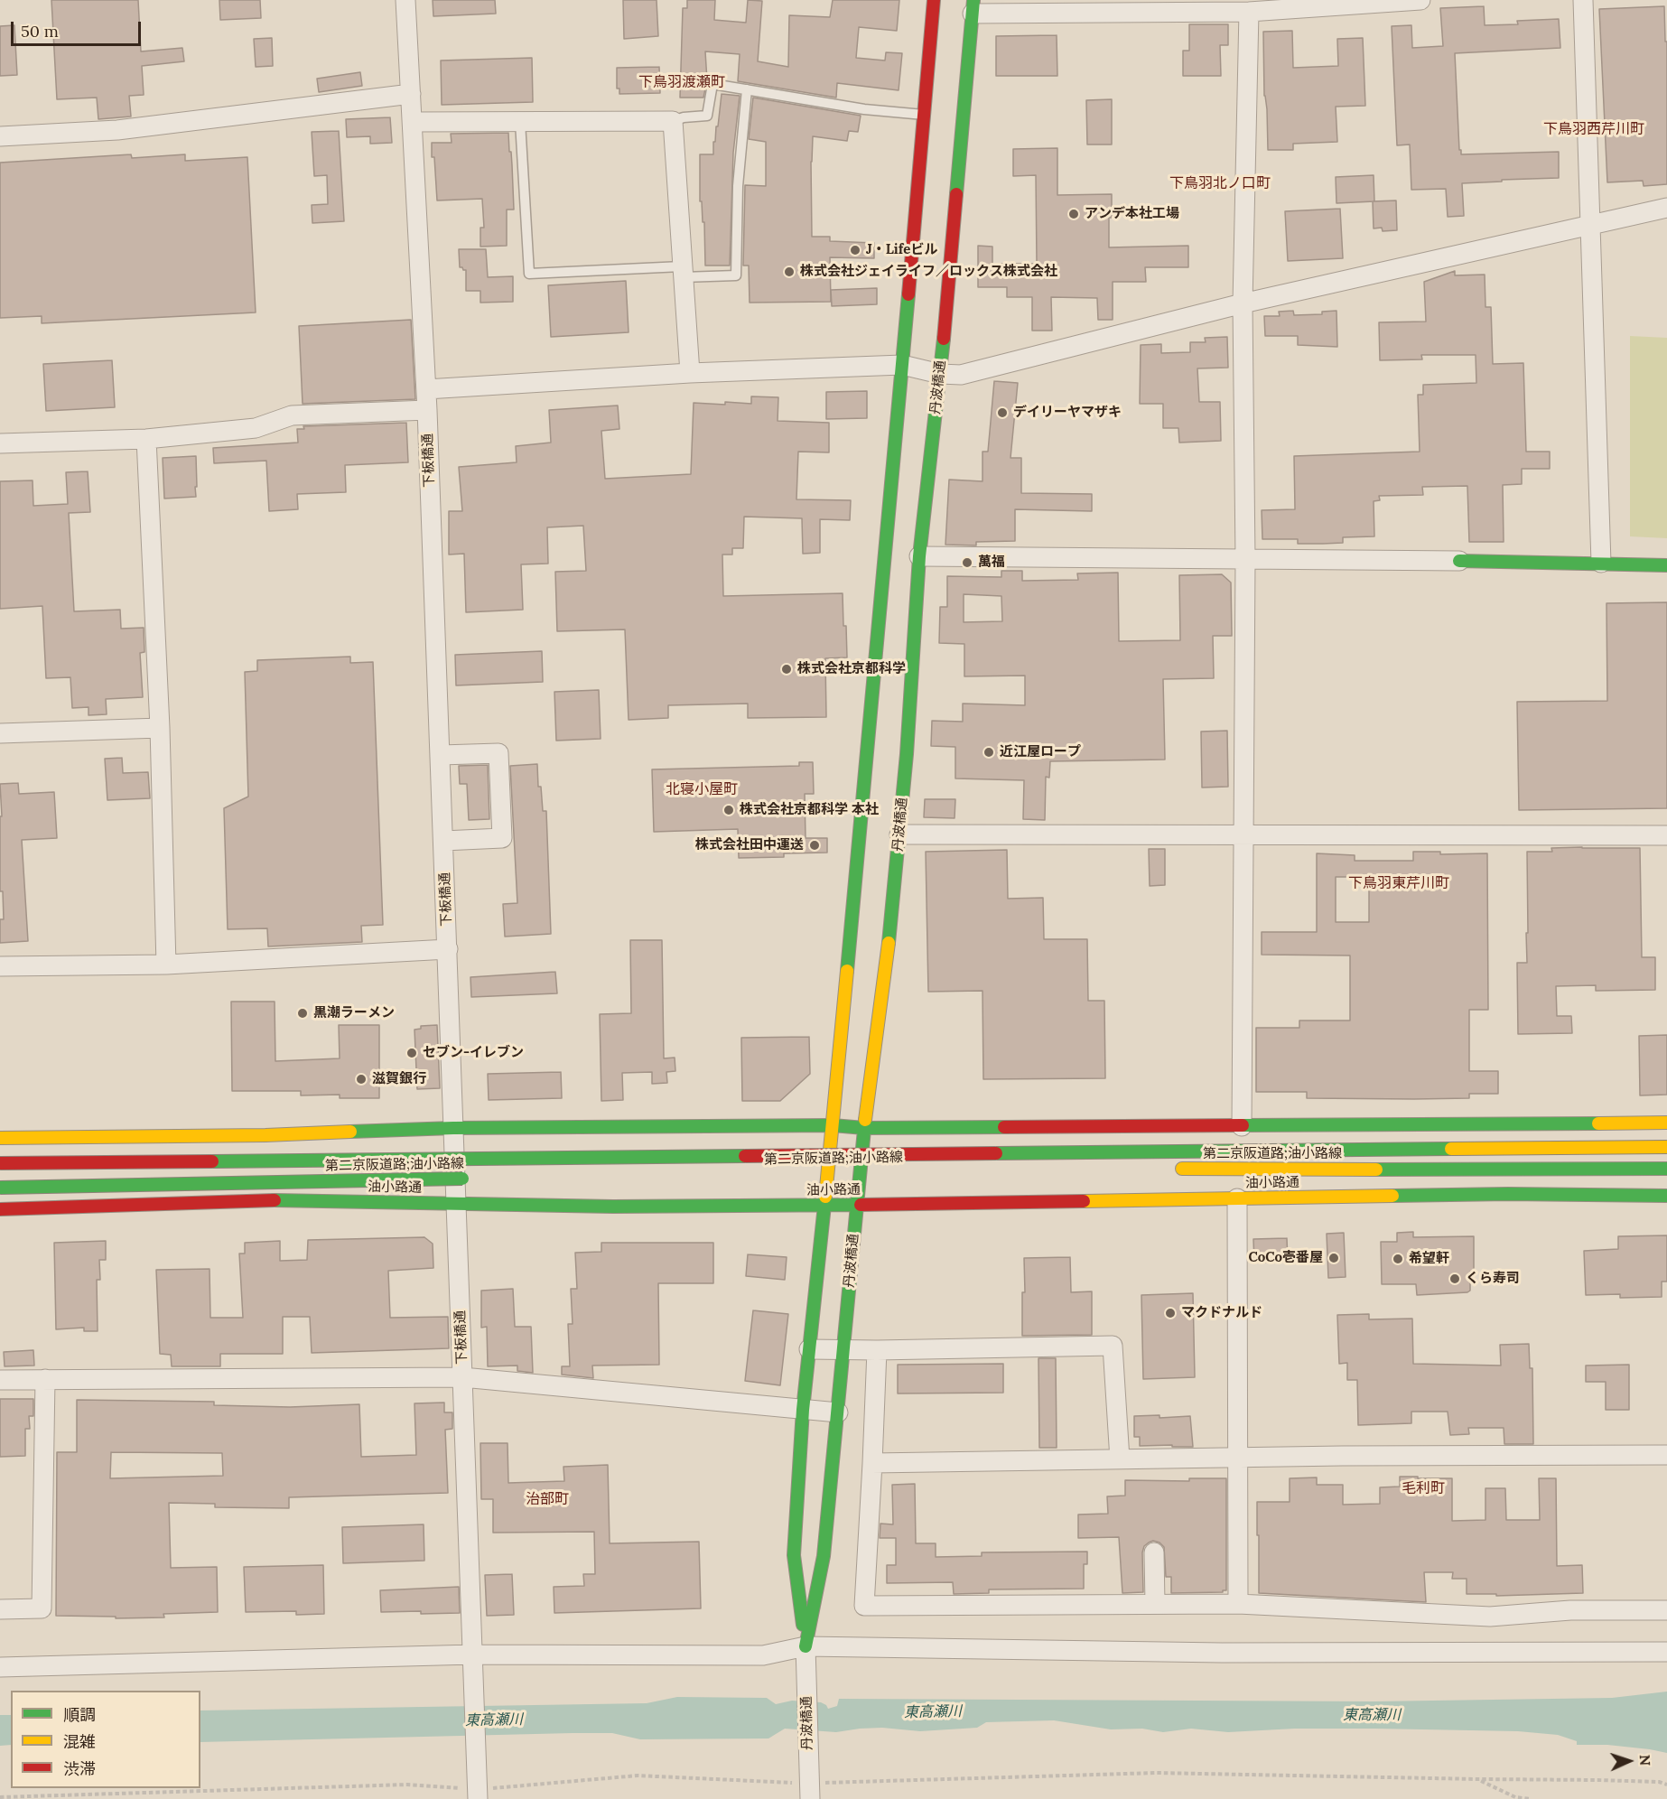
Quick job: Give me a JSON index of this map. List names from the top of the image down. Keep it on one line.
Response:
{"streets":{"main road":["丹波橋通","第二京阪道路;油小路線","油小路通"],"street":["下板橋通"]},"crossings":[["丹波橋通","油小路通"],["下板橋通","油小路通"]],"districts":["下鳥羽渡瀬町","下鳥羽西芹川町","下鳥羽北ノ口町","北寝小屋町","下鳥羽東芹川町","毛利町","治部町"],"water":["東高瀬川"],"places":["アンデ本社工場","J・Lifeビル","株式会社ジェイライフ／ロックス株式会社","デイリーヤマザキ","萬福","株式会社京都科学","近江屋ロープ","株式会社京都科学 本社","株式会社田中運送","黒潮ラーメン","セブン-イレブン","滋賀銀行","CoCo壱番屋","希望軒","くら寿司","マクドナルド"],"legend":["順調","混雑","渋滞"],"scale_bar":"50 m","north":"right"}
